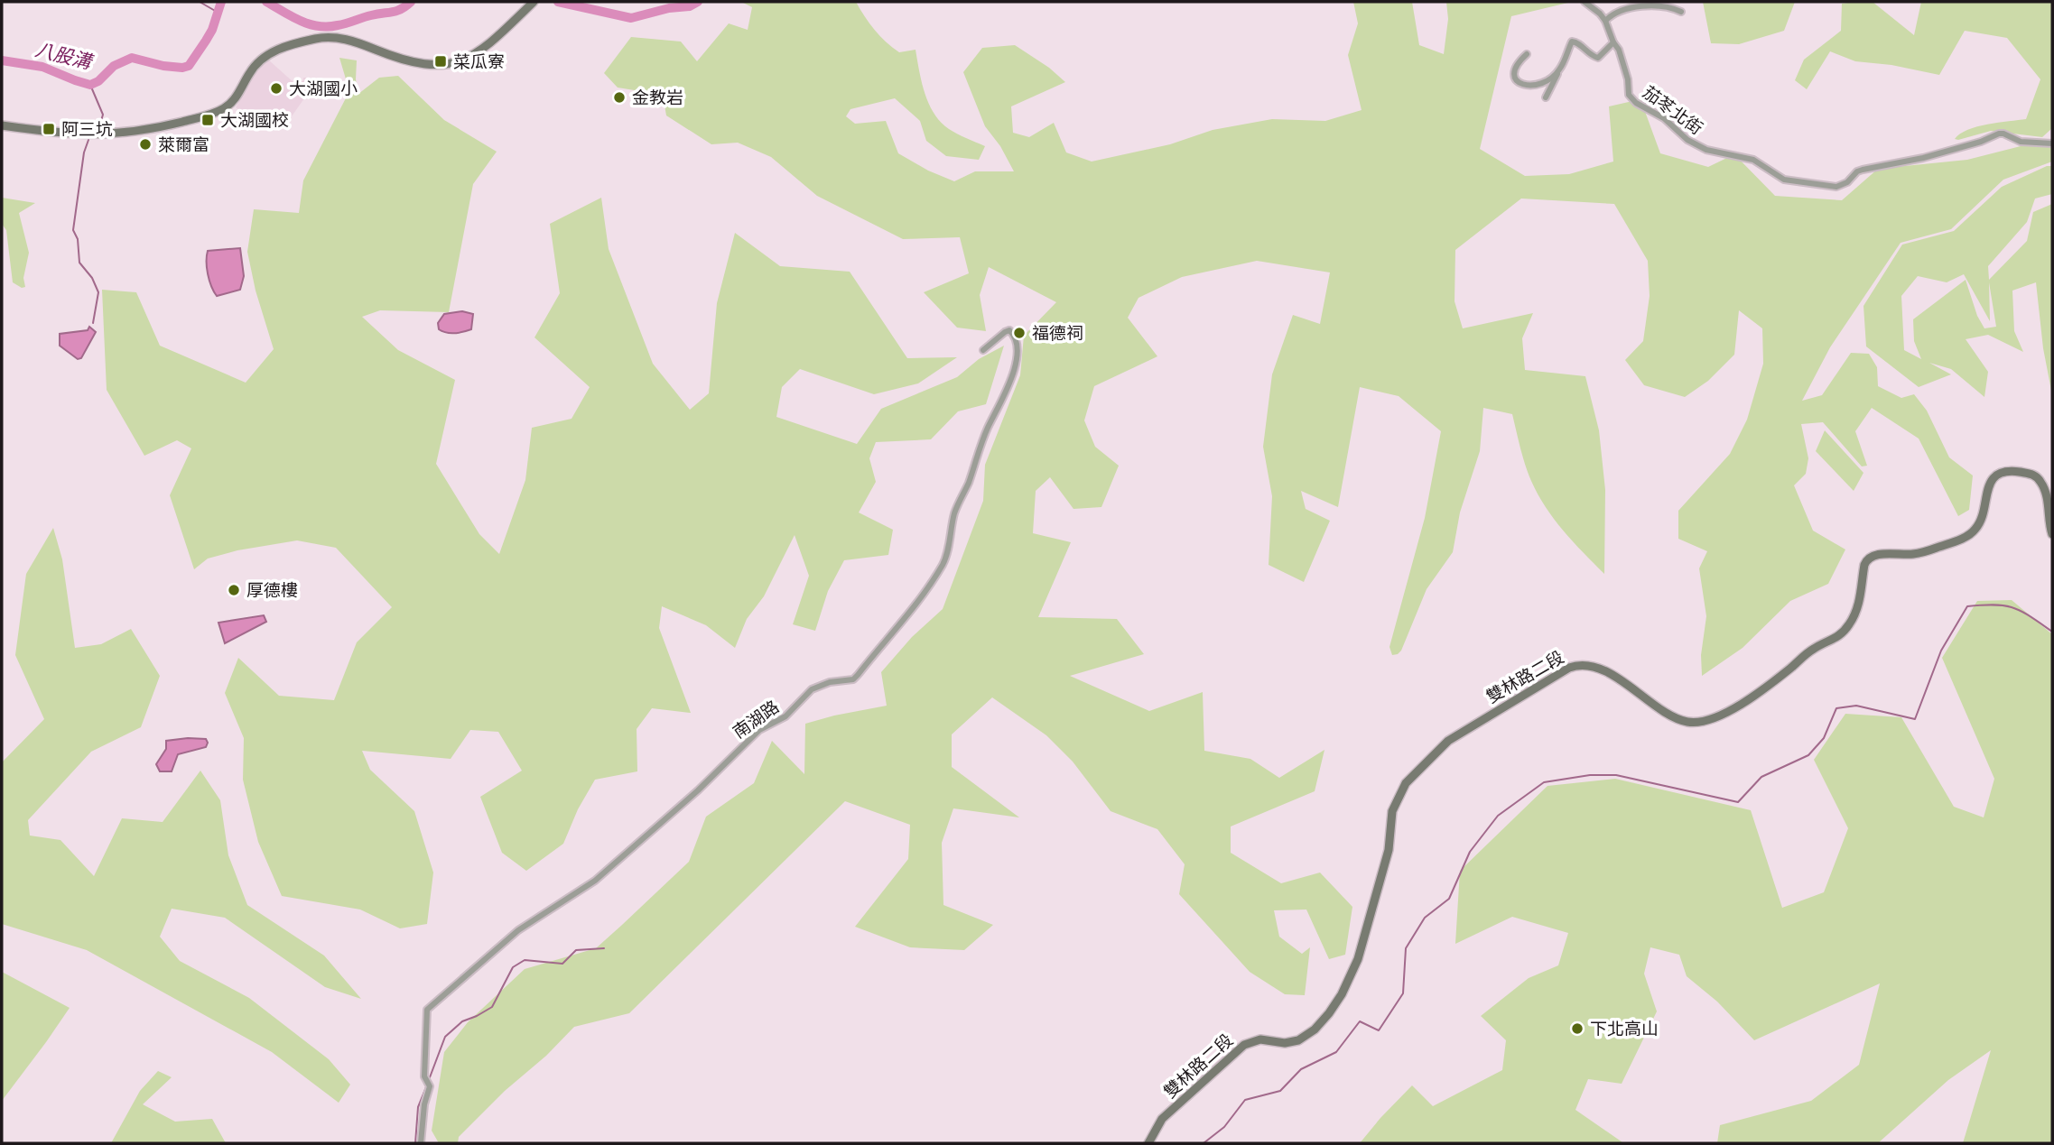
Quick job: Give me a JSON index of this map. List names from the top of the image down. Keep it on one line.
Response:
{"streets":{"street":["茄苳北街","雙林路二段","南湖路"]},"water":["八股溝"],"places":{"transit":["菜瓜寮","大湖國校","阿三坑"],"other":["大湖國小","金教岩","萊爾富","福德祠","厚德樓","下北高山"]}}
